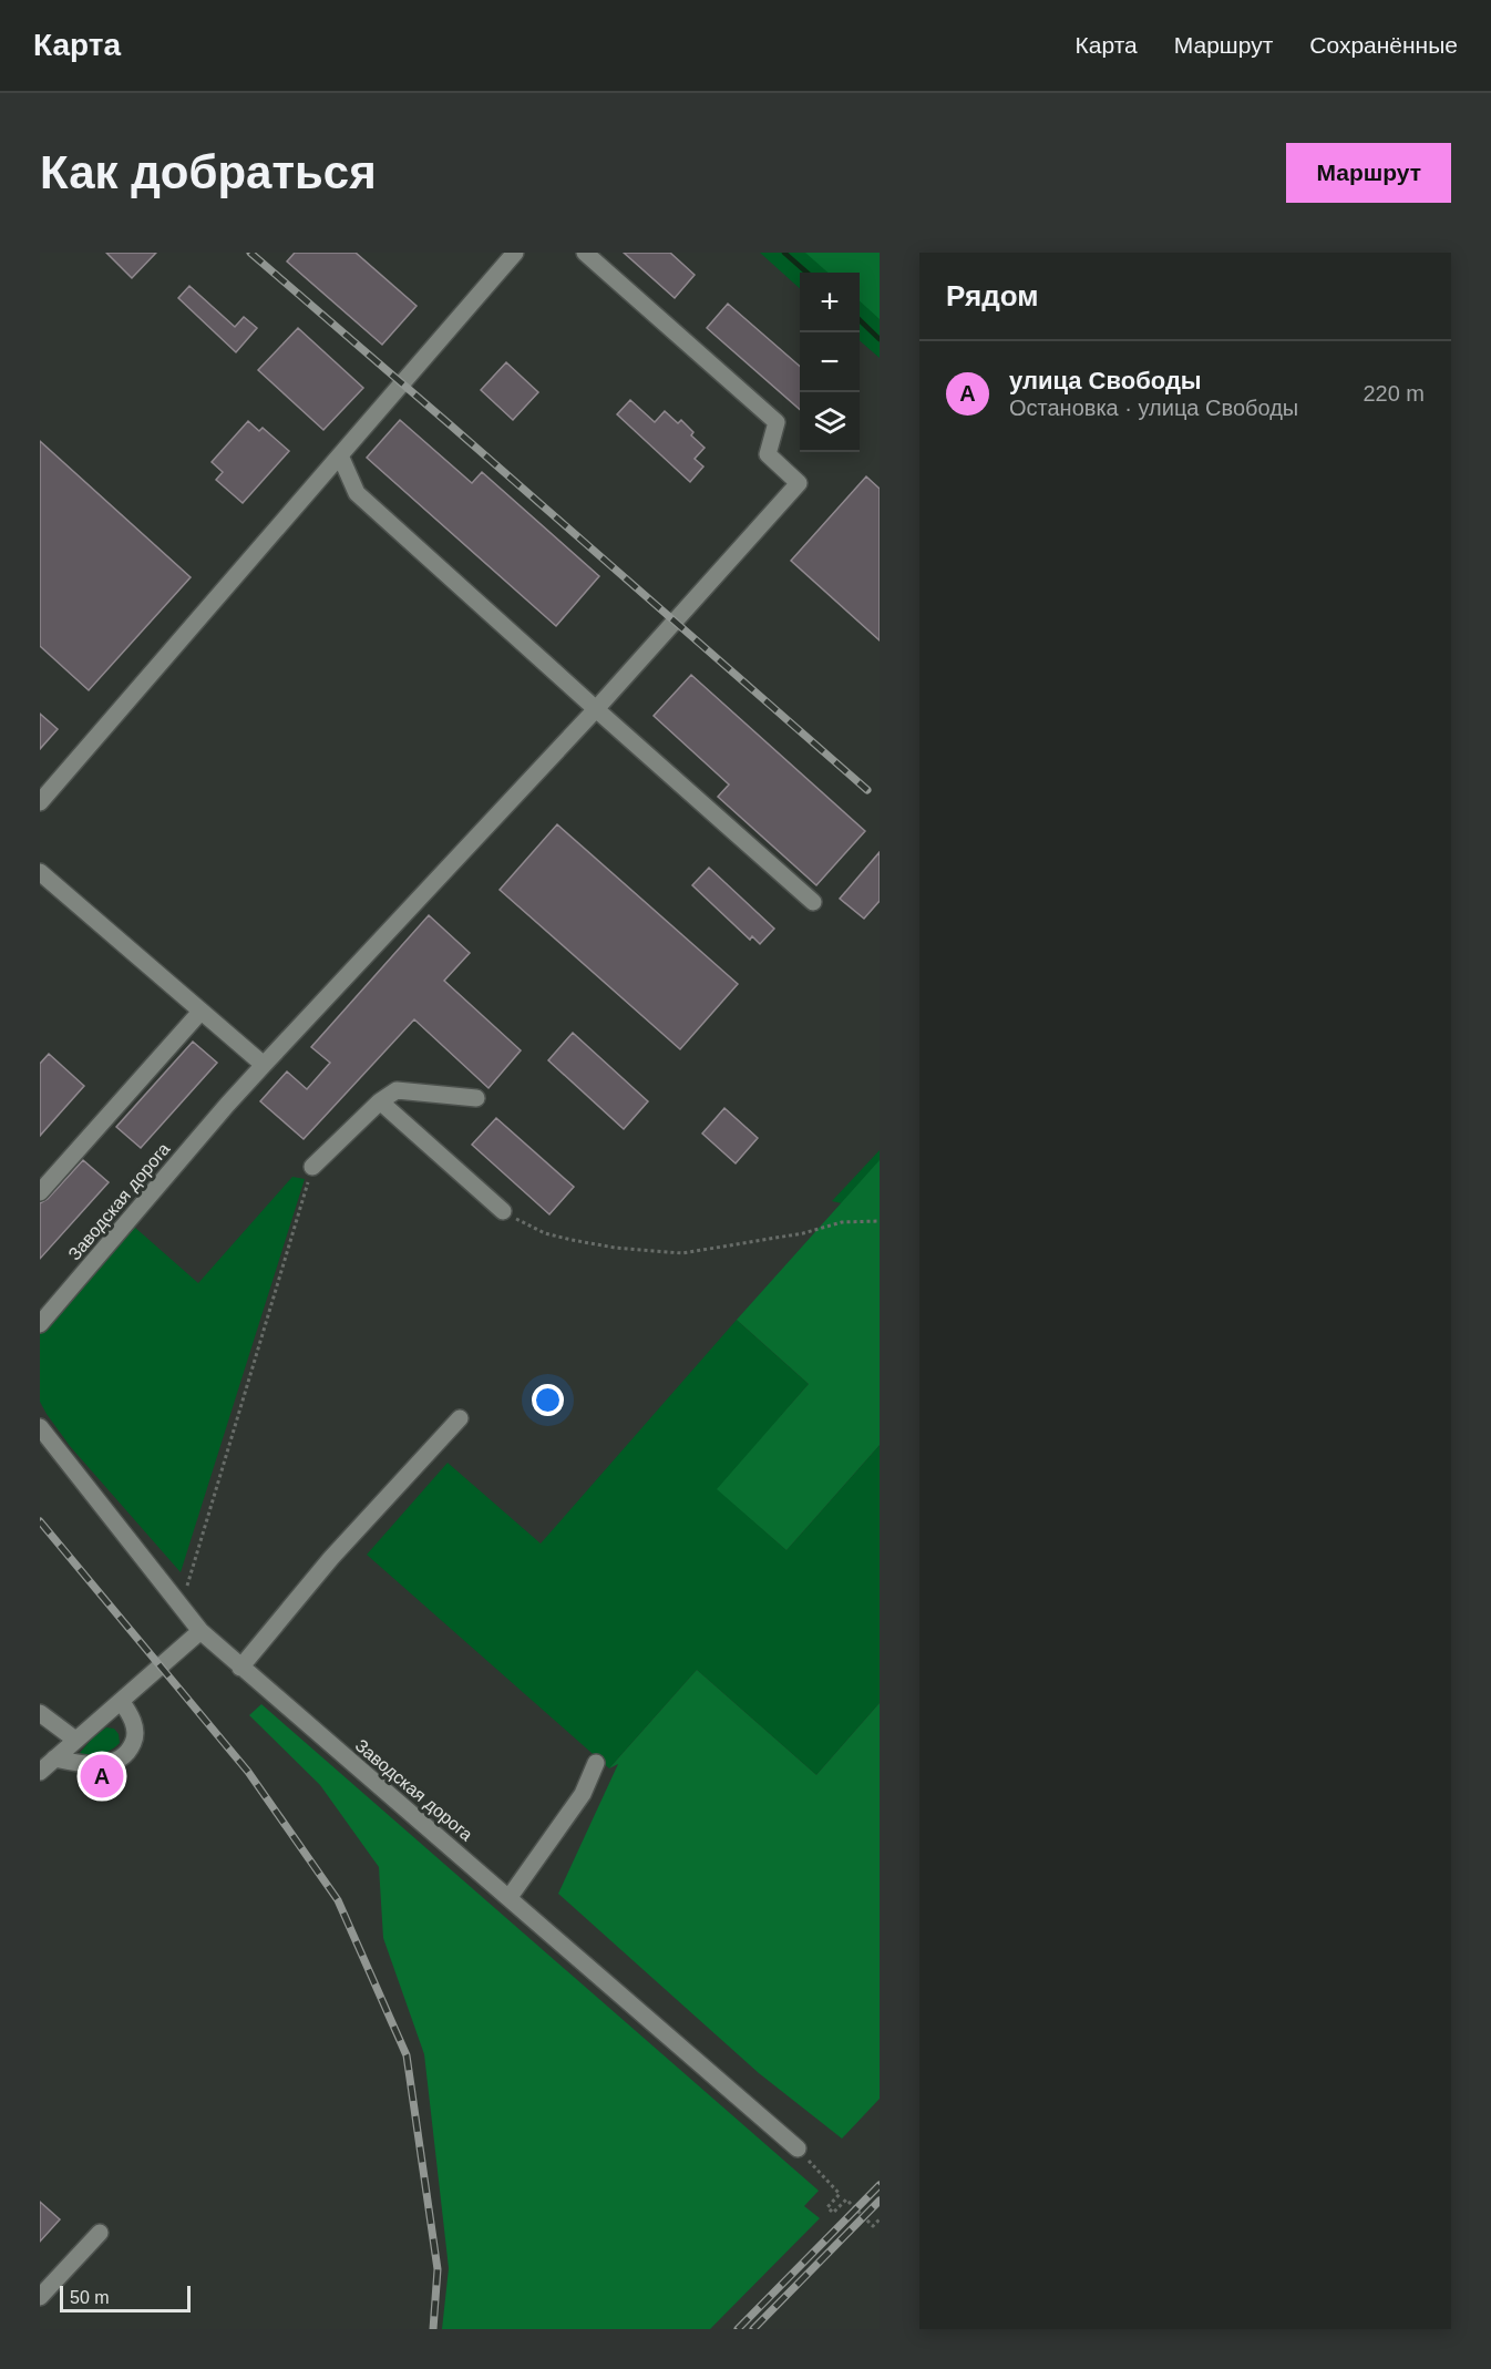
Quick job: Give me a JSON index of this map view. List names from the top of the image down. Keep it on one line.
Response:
{"streets":{"street":["Заводская дорога"]},"scale_bar":"50 m","page":{"header":"Карта","nav":["Карта","Маршрут","Сохранённые"],"buttons":"Маршрут","title":"Как добраться","heading":"Рядом","map_buttons":["+","−"],"list":[{"mark":"A","name":"улица Свободы","note":"Остановка · улица Свободы","value":"220 m"}],"pins":"A","scale":"50 m"}}
